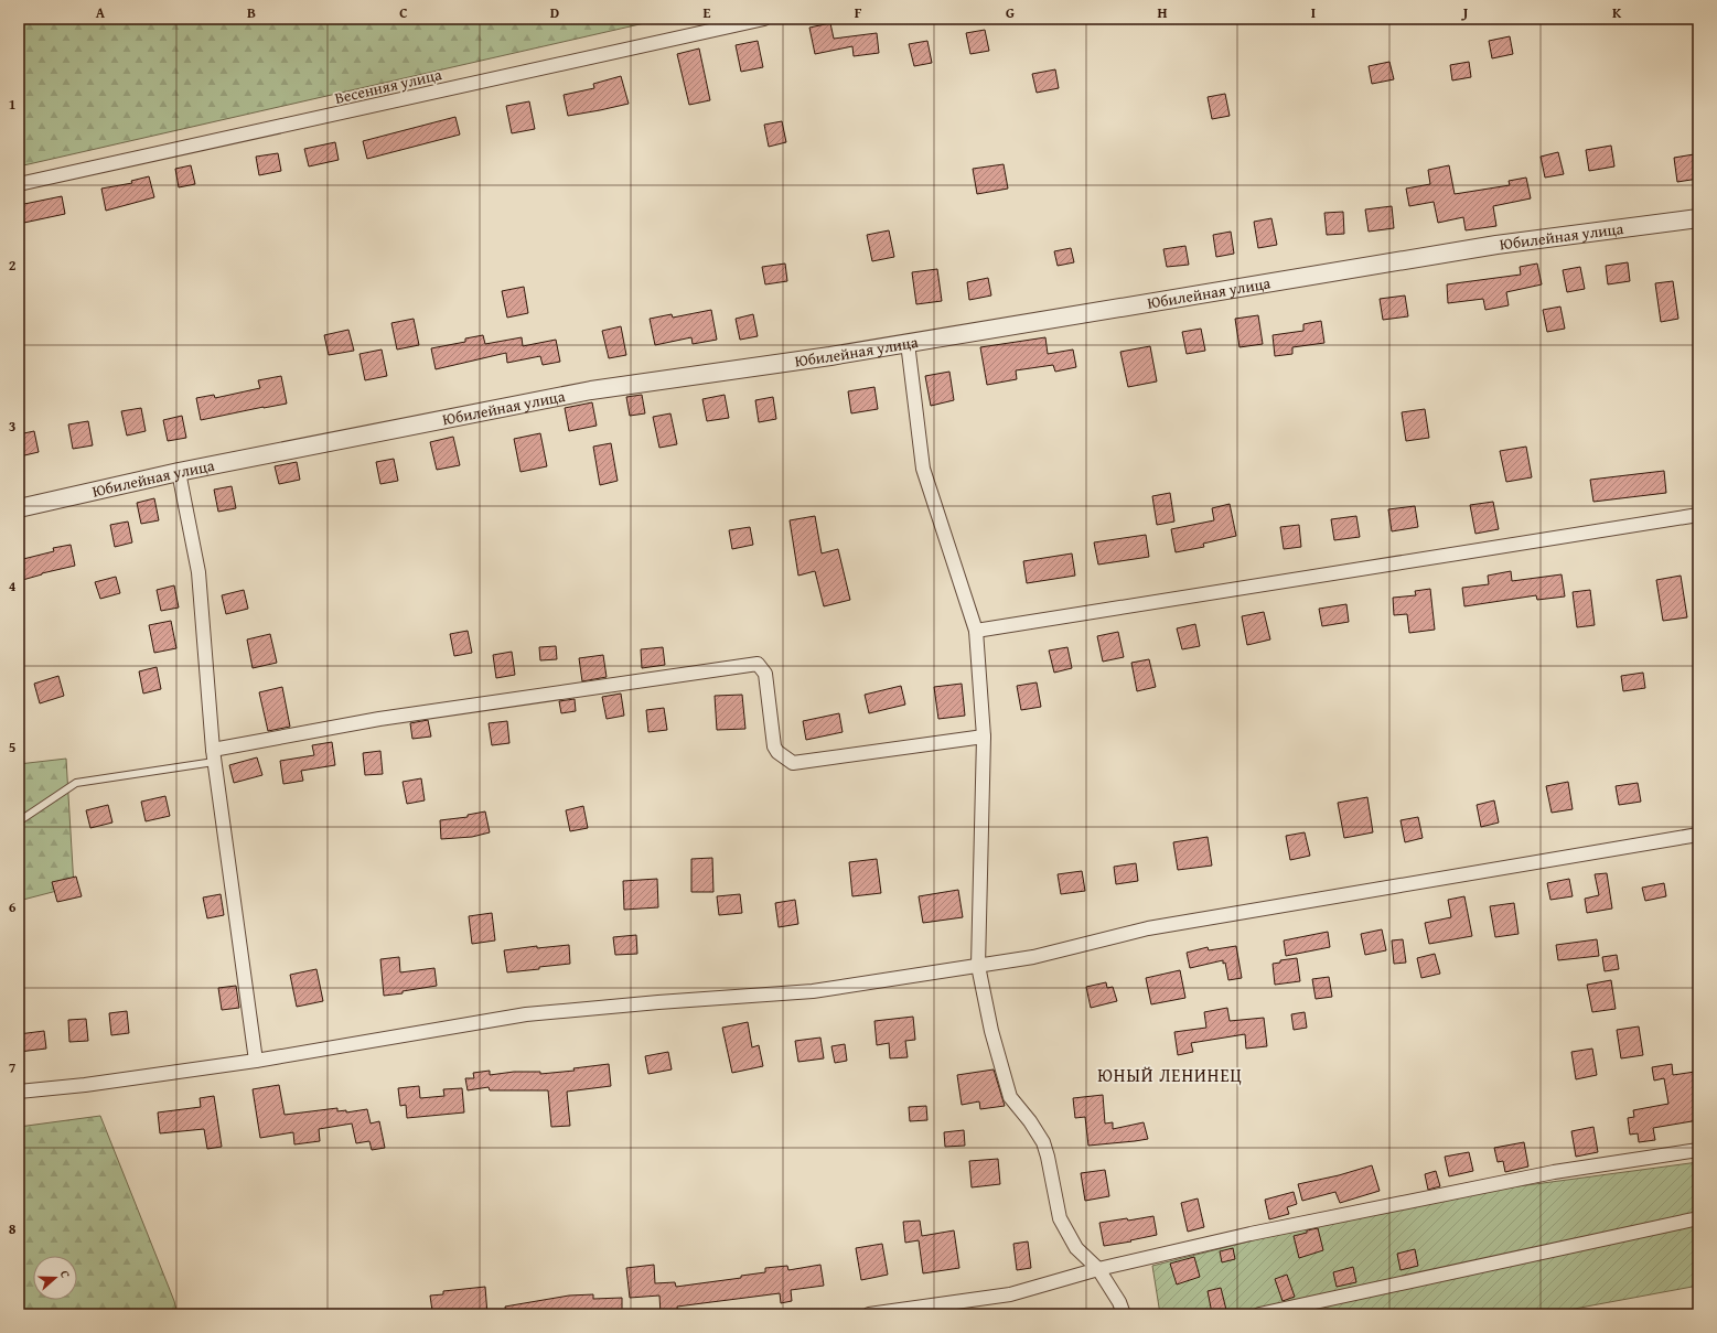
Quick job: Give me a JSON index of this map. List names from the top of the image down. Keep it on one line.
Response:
{"streets":{"street":["Весенняя улица","Юбилейная улица"]},"districts":["ЮНЫЙ ЛЕНИНЕЦ"],"north":"right","grid":{"columns":["A","B","C","D","E","F","G","H","I","J","K"],"rows":["1","2","3","4","5","6","7","8"]}}
